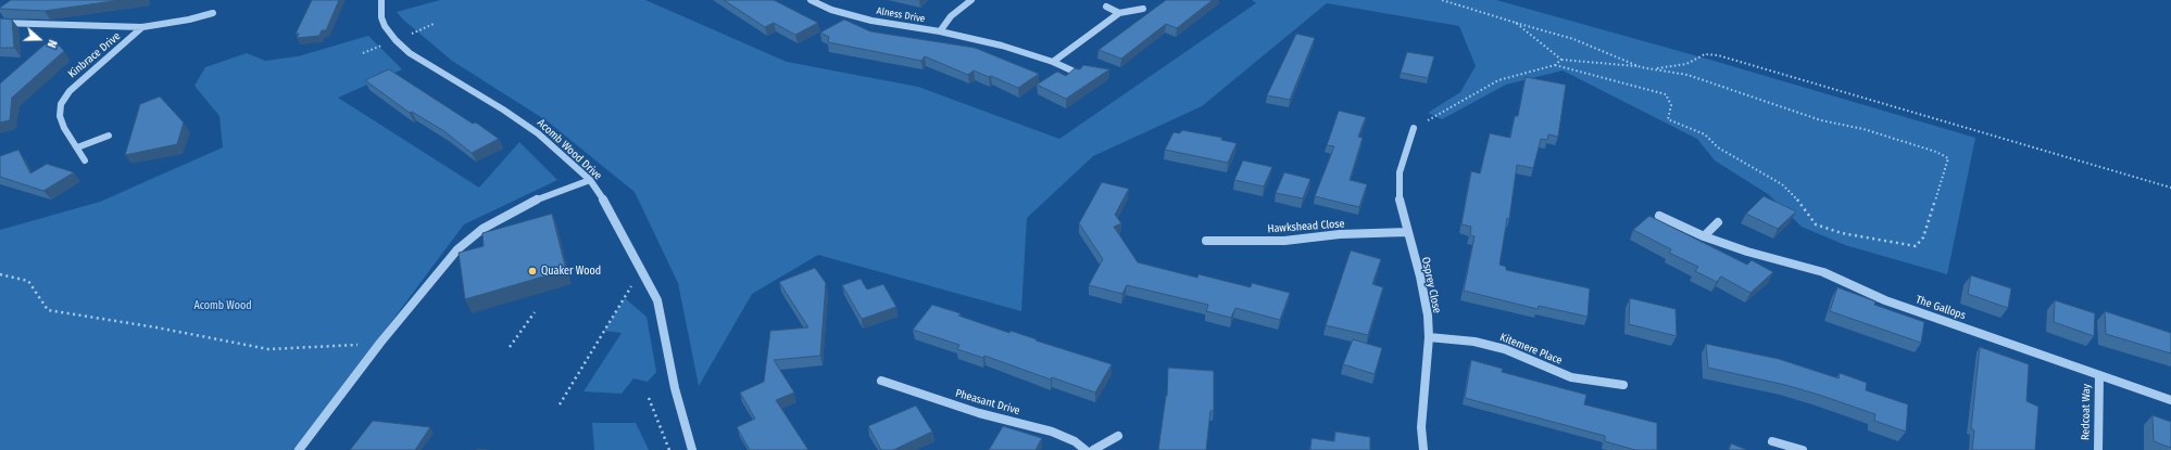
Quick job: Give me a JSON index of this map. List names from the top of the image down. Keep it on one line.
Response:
{"streets":{"street":["Alness Drive","Kinbrace Drive","Acomb Wood Drive","Hawkshead Close","Osprey Close","The Gallops","Kitemere Place","Pheasant Drive","Redcoat Way"]},"crossings":[["Hawkshead Close","Osprey Close"],["Osprey Close","Kitemere Place"],["The Gallops","Redcoat Way"]],"parks":["Acomb Wood"],"places":["Quaker Wood"],"north":"right"}
